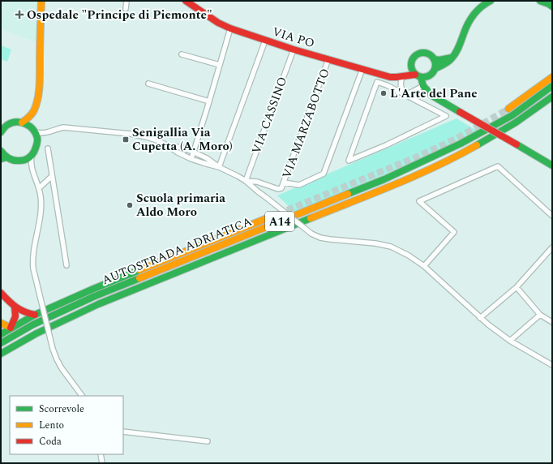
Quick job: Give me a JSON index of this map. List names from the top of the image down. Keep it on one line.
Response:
{"streets":{"main road":["VIA PO","A14","AUTOSTRADA ADRIATICA"],"street":["VIA CASSINO","VIA MARZABOTTO"]},"crossings":[["VIA PO","VIA CASSINO"],["VIA PO","VIA MARZABOTTO"],["VIA CASSINO","VIA MARZABOTTO"]],"places":{"health":["Ospedale \"Principe di Piemonte\""],"other":["L'Arte del Pane","Scuola primaria Aldo Moro"],"transit":["Senigallia Via Cupetta (A. Moro)"]},"legend":["Scorrevole","Lento","Coda"]}
